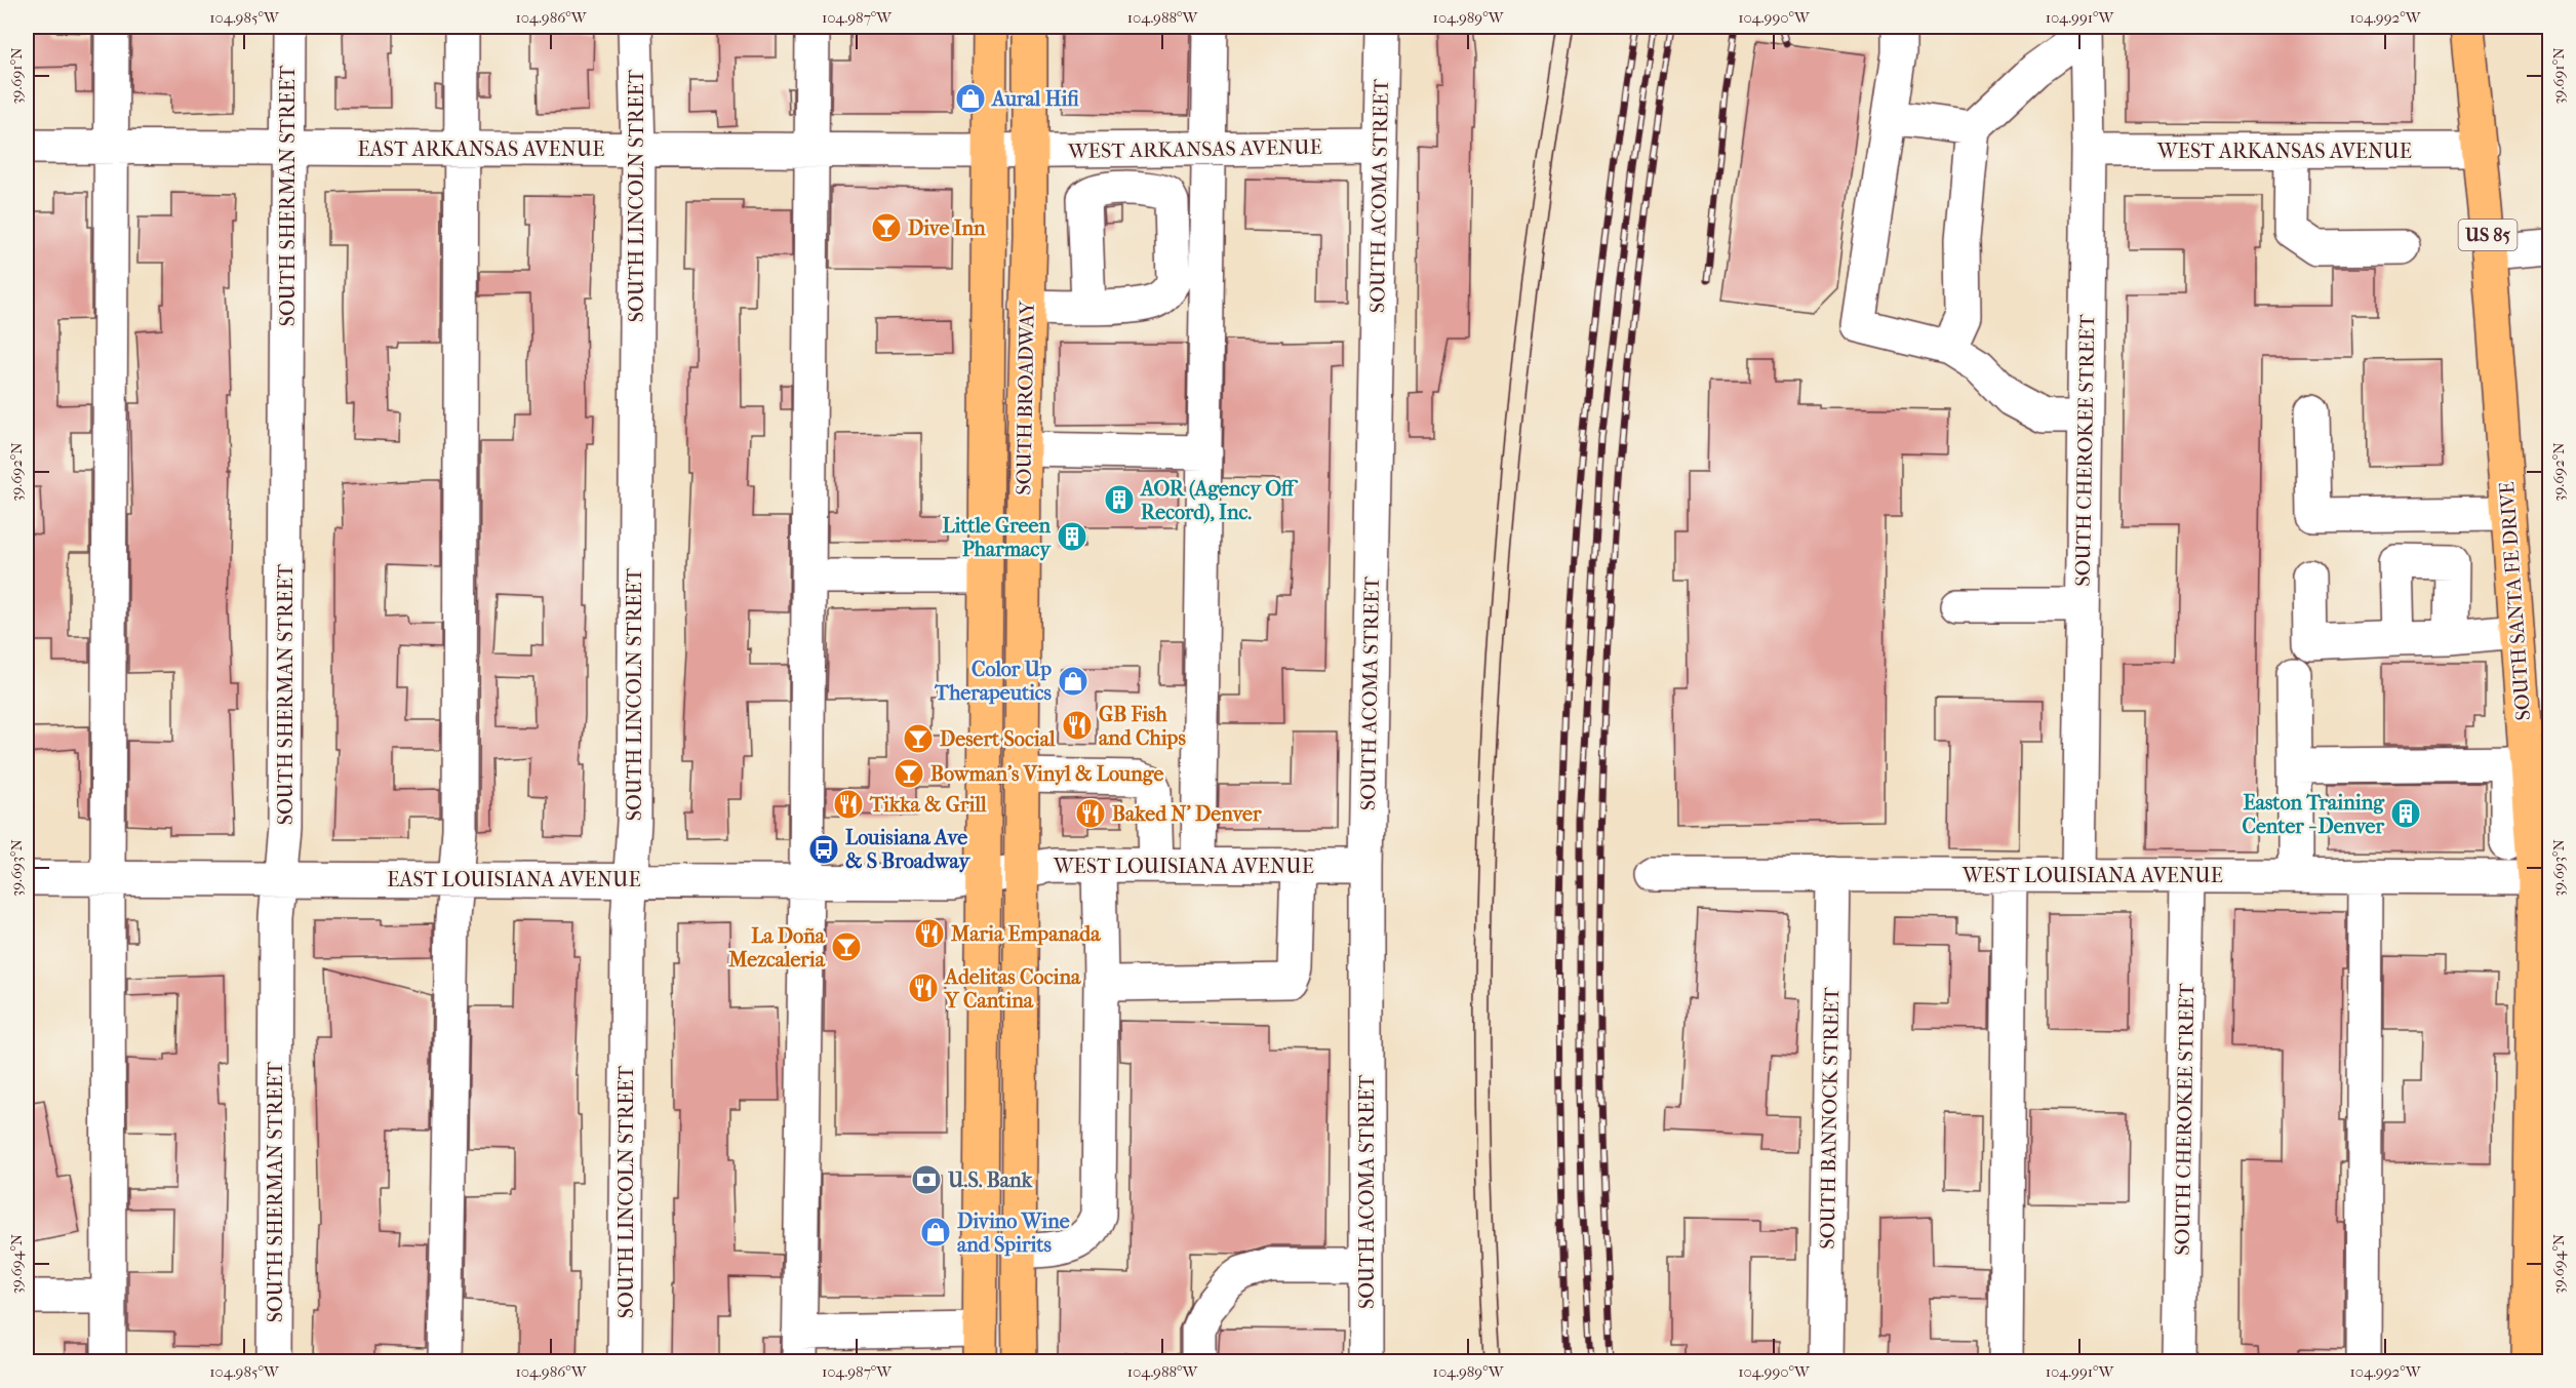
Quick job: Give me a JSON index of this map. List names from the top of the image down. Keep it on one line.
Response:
{"streets":{"main road":["US 85","SOUTH BROADWAY","SOUTH SANTA FE DRIVE"],"street":["EAST ARKANSAS AVENUE","WEST ARKANSAS AVENUE","SOUTH SHERMAN STREET","SOUTH LINCOLN STREET","SOUTH ACOMA STREET","SOUTH CHEROKEE STREET","WEST LOUISIANA AVENUE","EAST LOUISIANA AVENUE","SOUTH BANNOCK STREET"]},"crossings":[["EAST ARKANSAS AVENUE","WEST ARKANSAS AVENUE"],["EAST ARKANSAS AVENUE","SOUTH SHERMAN STREET"],["EAST ARKANSAS AVENUE","SOUTH LINCOLN STREET"],["EAST ARKANSAS AVENUE","SOUTH BROADWAY"],["WEST ARKANSAS AVENUE","SOUTH ACOMA STREET"],["WEST ARKANSAS AVENUE","SOUTH BROADWAY"],["WEST ARKANSAS AVENUE","SOUTH CHEROKEE STREET"],["WEST ARKANSAS AVENUE","SOUTH SANTA FE DRIVE"],["SOUTH SHERMAN STREET","EAST LOUISIANA AVENUE"],["SOUTH LINCOLN STREET","EAST LOUISIANA AVENUE"],["SOUTH ACOMA STREET","WEST LOUISIANA AVENUE"],["SOUTH BROADWAY","WEST LOUISIANA AVENUE"],["SOUTH BROADWAY","EAST LOUISIANA AVENUE"],["SOUTH CHEROKEE STREET","WEST LOUISIANA AVENUE"],["SOUTH SANTA FE DRIVE","WEST LOUISIANA AVENUE"],["WEST LOUISIANA AVENUE","EAST LOUISIANA AVENUE"],["WEST LOUISIANA AVENUE","SOUTH BANNOCK STREET"]],"places":{"shop":["Aural Hifi","Color Up Therapeutics","Divino Wine and Spirits"],"bar":["Dive Inn","Desert Social","Bowman’s Vinyl & Lounge","La Doña Mezcaleria"],"building":["AOR (Agency Off Record), Inc.","Little Green Pharmacy","Easton Training Center - Denver"],"restaurant":["GB Fish and Chips","Tikka & Grill","Baked N' Denver","Maria Empanada","Adelitas Cocina Y Cantina"],"bus stop":["Louisiana Ave & S Broadway"],"bank":["U.S. Bank"]},"coordinates":["104.985°W","104.986°W","104.987°W","104.988°W","104.989°W","104.990°W","104.991°W","104.992°W","39.691°N","39.692°N","39.693°N","39.694°N"]}
